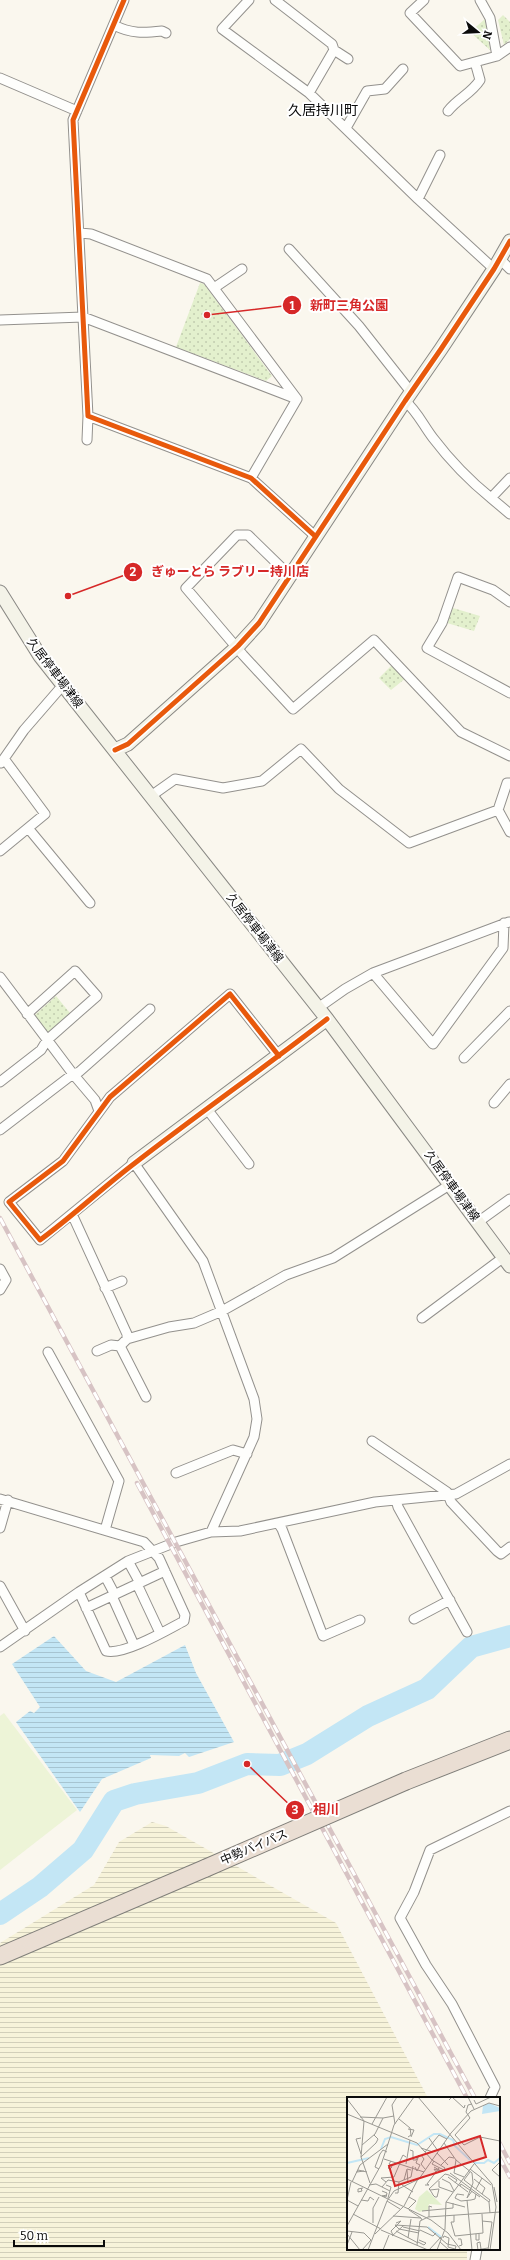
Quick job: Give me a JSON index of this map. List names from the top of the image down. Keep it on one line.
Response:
{"streets":{"highway":["中勢バイパス"],"street":["久居停車場津線"]},"districts":["久居持川町"],"places":["新町三角公園","ぎゅーとら ラブリー持川店","相川"],"scale_bar":"50 m","north":"right"}
